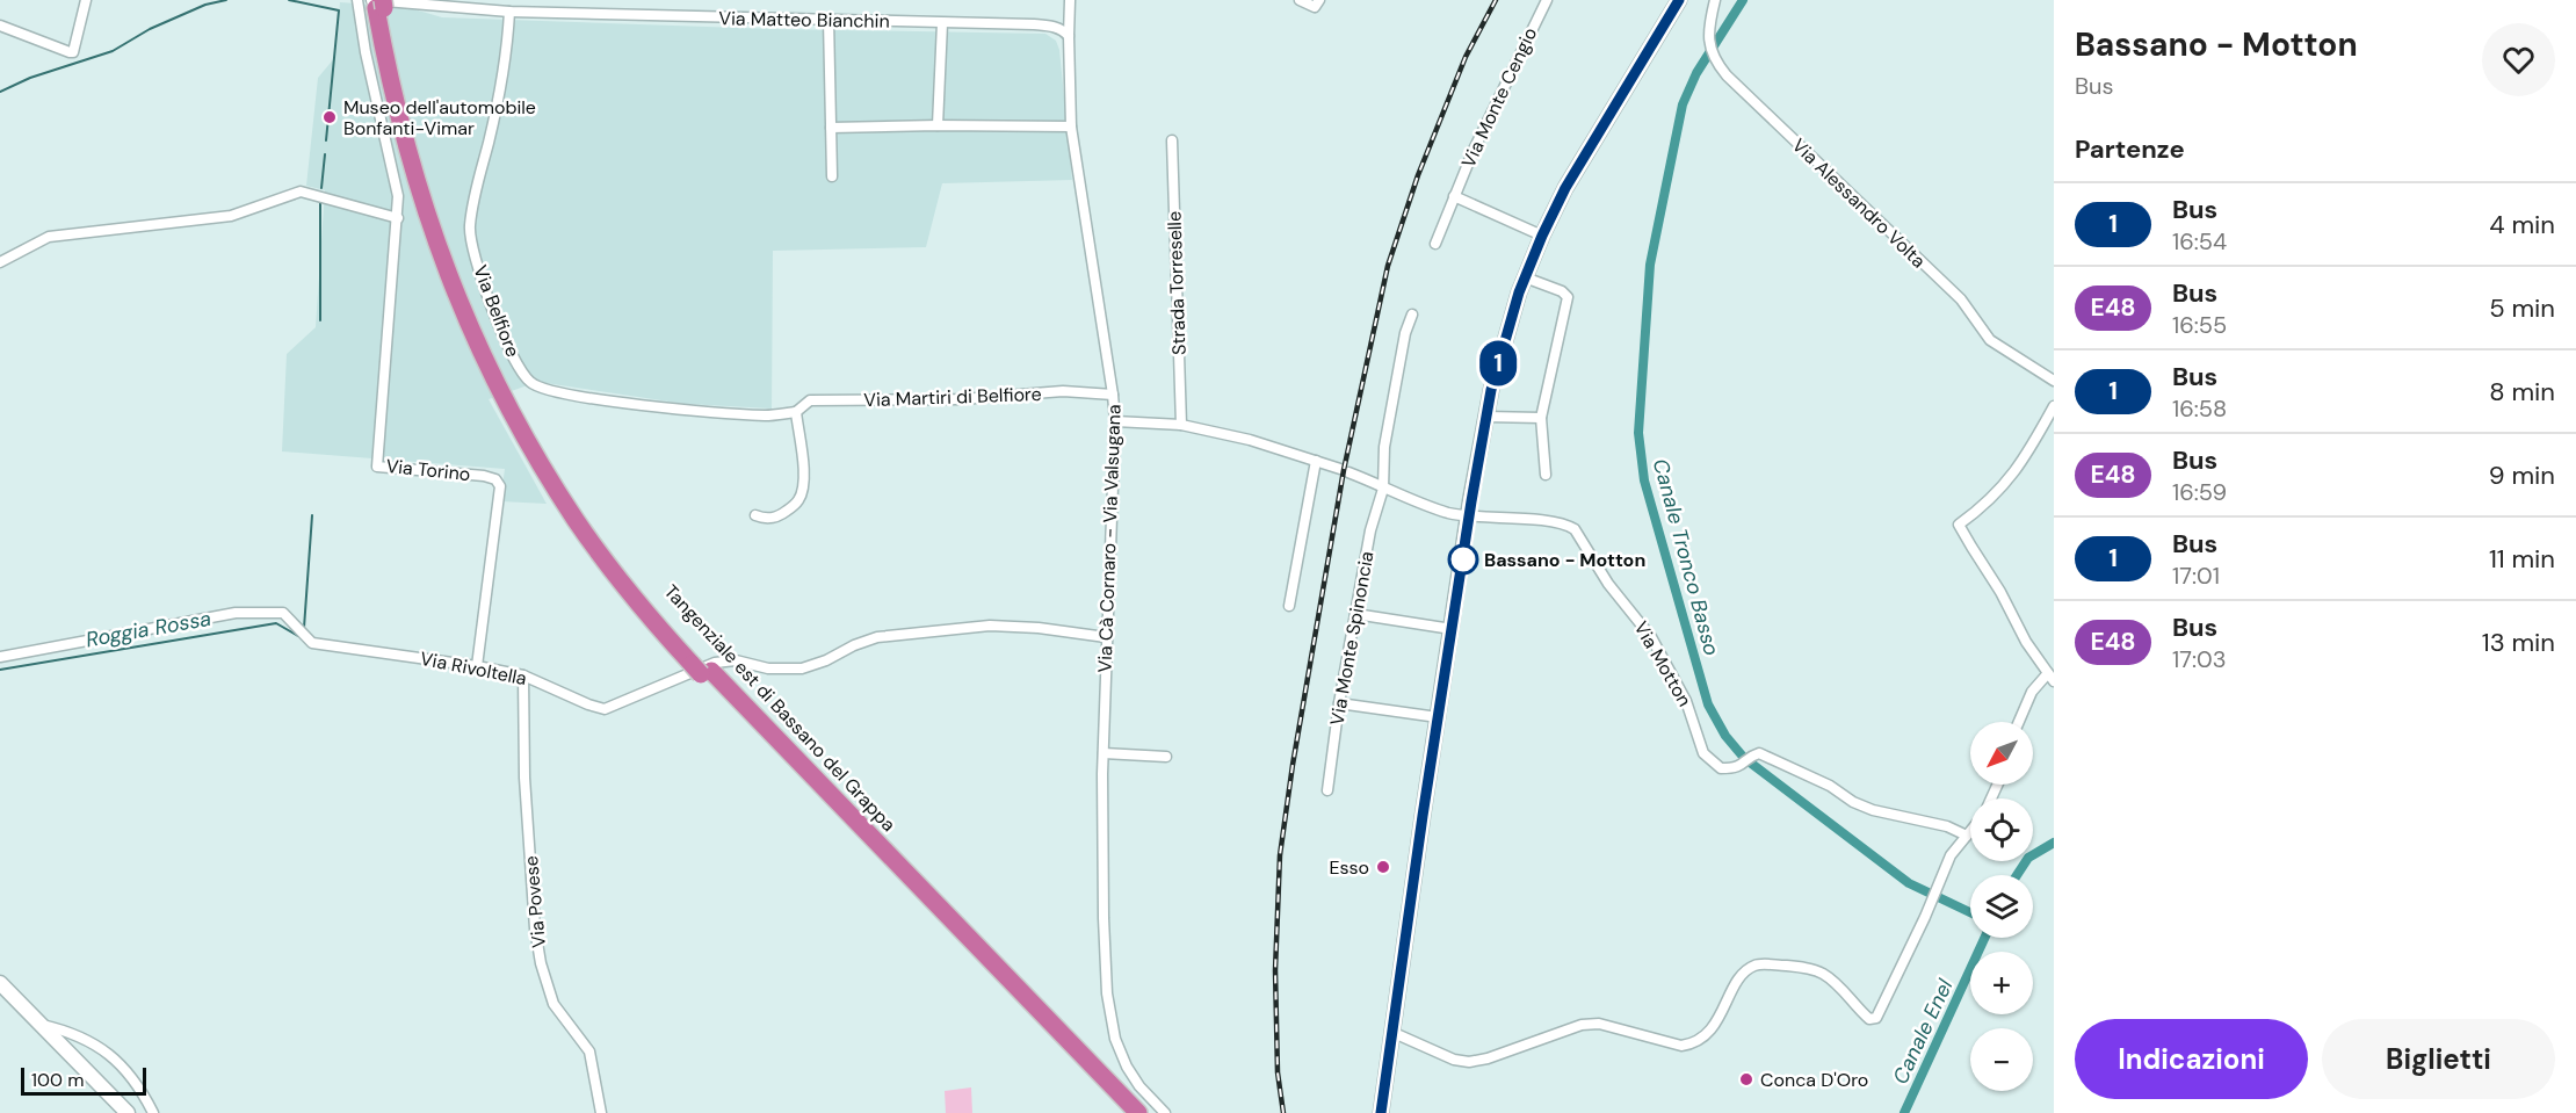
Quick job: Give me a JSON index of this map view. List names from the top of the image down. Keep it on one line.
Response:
{"streets":{"highway":["Tangenziale est di Bassano del Grappa"],"street":["Via Matteo Bianchin","Via Monte Cengio","Via Alessandro Volta","Strada Torreselle","Via Belfiore","Via Martiri di Belfiore","Via Torino","Via Cà Cornaro - Via Valsugana","Via Monte Spinoncia","Via Motton","Via Rivoltella","Via Povese"]},"crossings":[["Via Matteo Bianchin","Via Belfiore"],["Via Matteo Bianchin","Via Cà Cornaro - Via Valsugana"],["Via Matteo Bianchin","Tangenziale est di Bassano del Grappa"],["Via Belfiore","Via Martiri di Belfiore"],["Via Martiri di Belfiore","Via Cà Cornaro - Via Valsugana"],["Via Torino","Via Rivoltella"],["Via Cà Cornaro - Via Valsugana","Via Rivoltella"],["Via Rivoltella","Via Povese"]],"water":["Canale Tronco Basso","Roggia Rossa","Canale Enel"],"places":["Museo dell'automobile Bonfanti-Vimar","Bassano - Motton","Esso","Conca D'Oro"],"lines":["bus line 1"],"scale_bar":"100 m","north":"bottom left","page":{"on_map":"1","heading":[["Bassano - Motton","Bus"],"Partenze"],"list":[{"mark":"1","name":"Bus","note":"16:54","value":"4 min"},{"mark":"E48","name":"Bus","note":"16:55","value":"5 min"},{"mark":"1","name":"Bus","note":"16:58","value":"8 min"},{"mark":"E48","name":"Bus","note":"16:59","value":"9 min"},{"mark":"1","name":"Bus","note":"17:01","value":"11 min"},{"mark":"E48","name":"Bus","note":"17:03","value":"13 min"}],"map_buttons":["+","−"],"buttons":["Indicazioni","Biglietti"],"scale":"100 m"}}
